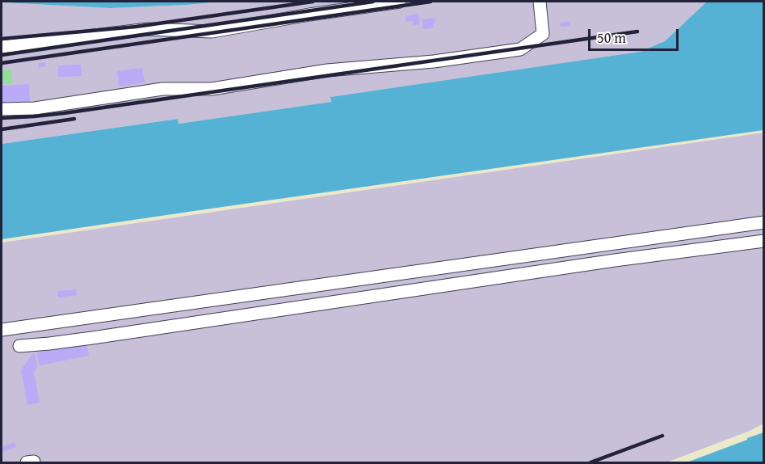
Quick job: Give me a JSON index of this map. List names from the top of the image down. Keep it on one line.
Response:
{"scale_bar":"50 m"}
